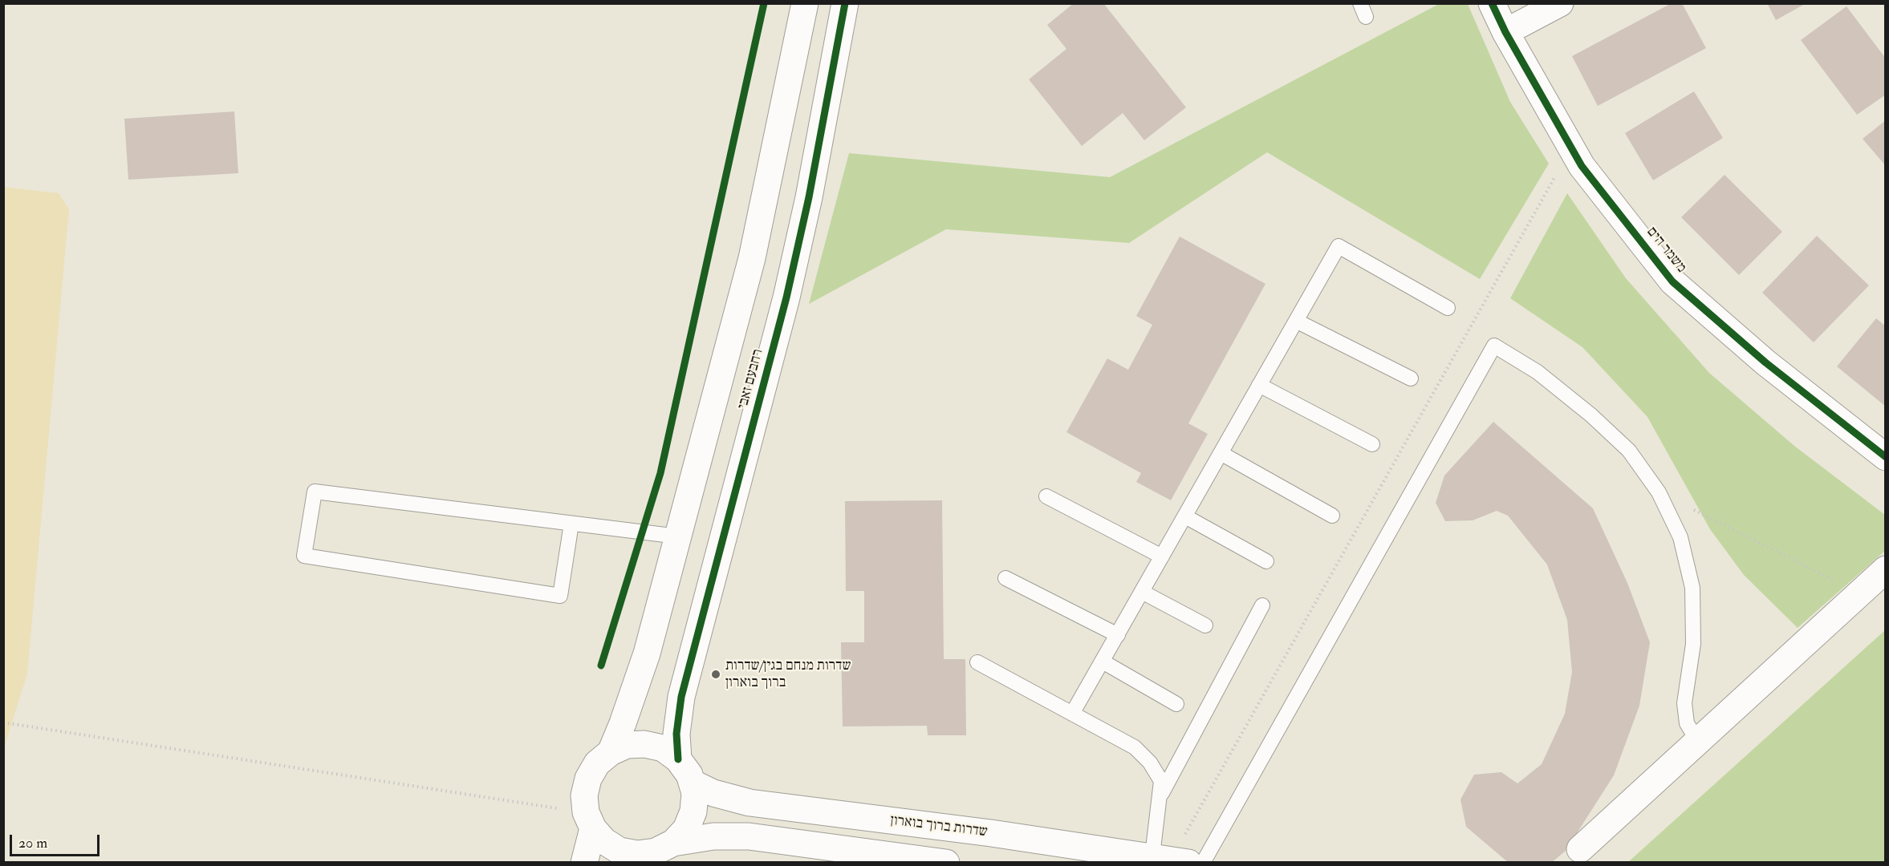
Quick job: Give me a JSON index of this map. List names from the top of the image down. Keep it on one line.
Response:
{"streets":{"street":["משמר הים","רחבעם זאבי","שדרות ברוך בוארון"]},"crossings":[["רחבעם זאבי","שדרות ברוך בוארון"]],"places":["שדרות מנחם בגין/שדרות ברוך בוארון"],"scale_bar":"20 m"}
